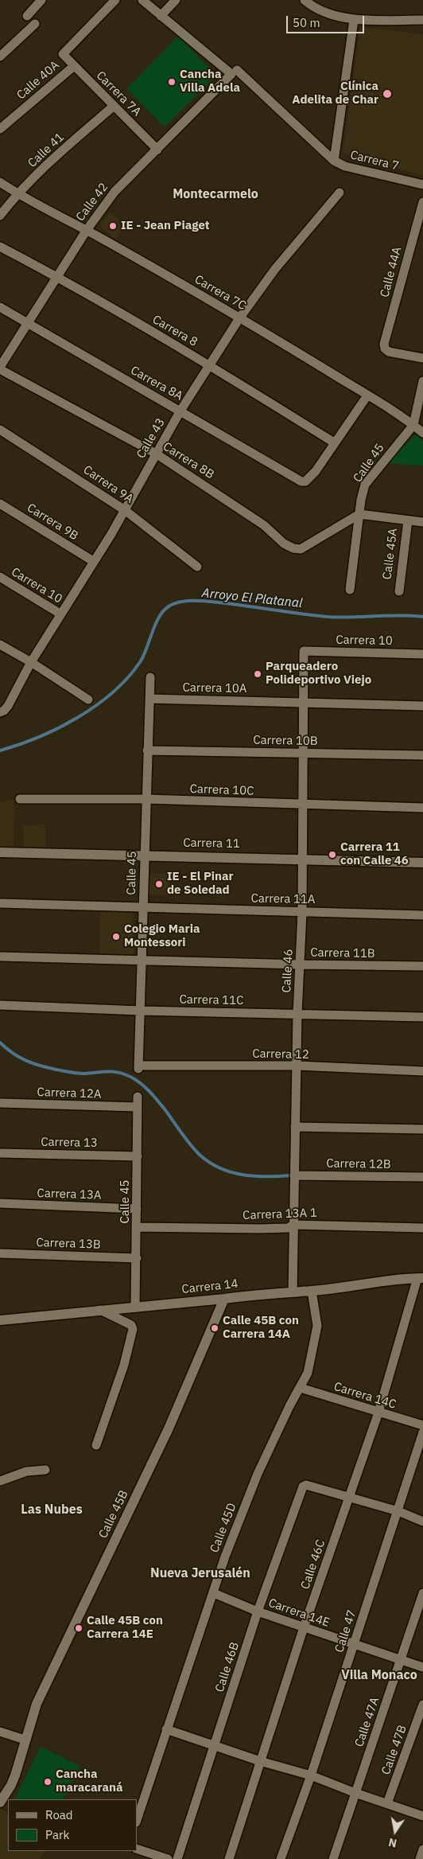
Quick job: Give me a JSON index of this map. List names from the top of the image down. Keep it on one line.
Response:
{"streets":{"main road":["Carrera 11","Carrera 14","Calle 45B"],"street":["Calle 40A","Carrera 7A","Calle 41","Carrera 7","Calle 42","Calle 44A","Carrera 7C","Carrera 8","Carrera 8A","Calle 43","Carrera 8B","Calle 45","Carrera 9A","Carrera 9B","Calle 45A","Carrera 10","Carrera 10A","Carrera 10B","Carrera 10C","Carrera 11A","Carrera 11B","Calle 46","Carrera 11C","Carrera 12","Carrera 12A","Carrera 13","Carrera 12B","Carrera 13A","Carrera 13A 1","Carrera 13B","Carrera 14C","Calle 45D","Calle 46C","Carrera 14E","Calle 47","Calle 46B","Calle 47A","Calle 47B"]},"crossings":[["Calle 40A","Carrera 7A"],["Carrera 7A","Calle 41"],["Carrera 7A","Calle 42"],["Calle 41","Carrera 7C"],["Carrera 7","Calle 42"],["Calle 42","Carrera 7C"],["Calle 42","Carrera 8"],["Calle 42","Carrera 8A"],["Calle 42","Carrera 8B"],["Carrera 7C","Calle 43"],["Carrera 7C","Calle 45"],["Carrera 8","Carrera 8A"],["Carrera 8","Calle 43"],["Carrera 8A","Calle 43"],["Calle 43","Carrera 8B"],["Calle 43","Carrera 9A"],["Calle 43","Carrera 9B"],["Calle 43","Carrera 10"],["Carrera 8B","Calle 45"],["Calle 45","Carrera 10A"],["Calle 45","Carrera 10B"],["Calle 45","Carrera 10C"],["Calle 45","Carrera 11"],["Calle 45","Carrera 11A"],["Calle 45","Carrera 11B"],["Calle 45","Carrera 11C"],["Calle 45","Carrera 12"],["Calle 45","Carrera 12A"],["Calle 45","Carrera 13"],["Calle 45","Carrera 13A"],["Calle 45","Carrera 13A 1"],["Calle 45","Carrera 13B"],["Calle 45","Carrera 14"],["Carrera 10","Calle 46"],["Carrera 10A","Calle 46"],["Carrera 10B","Calle 46"],["Carrera 10C","Calle 46"],["Carrera 11","Calle 46"],["Carrera 11A","Calle 46"],["Carrera 11B","Calle 46"],["Calle 46","Carrera 11C"],["Calle 46","Carrera 12"],["Calle 46","Carrera 12B"],["Calle 46","Carrera 13A 1"],["Calle 46","Carrera 14"],["Carrera 14","Calle 45B"],["Carrera 14","Calle 45D"],["Carrera 14","Calle 46C"],["Carrera 14C","Calle 45D"],["Carrera 14C","Calle 46C"],["Calle 45D","Carrera 14E"],["Calle 46C","Carrera 14E"],["Calle 46C","Calle 46B"],["Carrera 14E","Calle 47"],["Carrera 14E","Calle 46B"],["Carrera 14E","Calle 47A"]],"districts":["Montecarmelo","Las Nubes","Nueva Jerusalén","Villa Monaco"],"water":["Arroyo El Platanal"],"places":["Cancha Villa Adela","Clínica Adelita de Char","IE - Jean Piaget","Parqueadero Polideportivo Viejo","Carrera 11 con Calle 46","IE - El Pinar de Soledad","Colegio Maria Montessori","Calle 45B con Carrera 14A","Calle 45B con Carrera 14E","Cancha maracaraná"],"legend":["Road","Park"],"scale_bar":"50 m","north":"bottom"}
